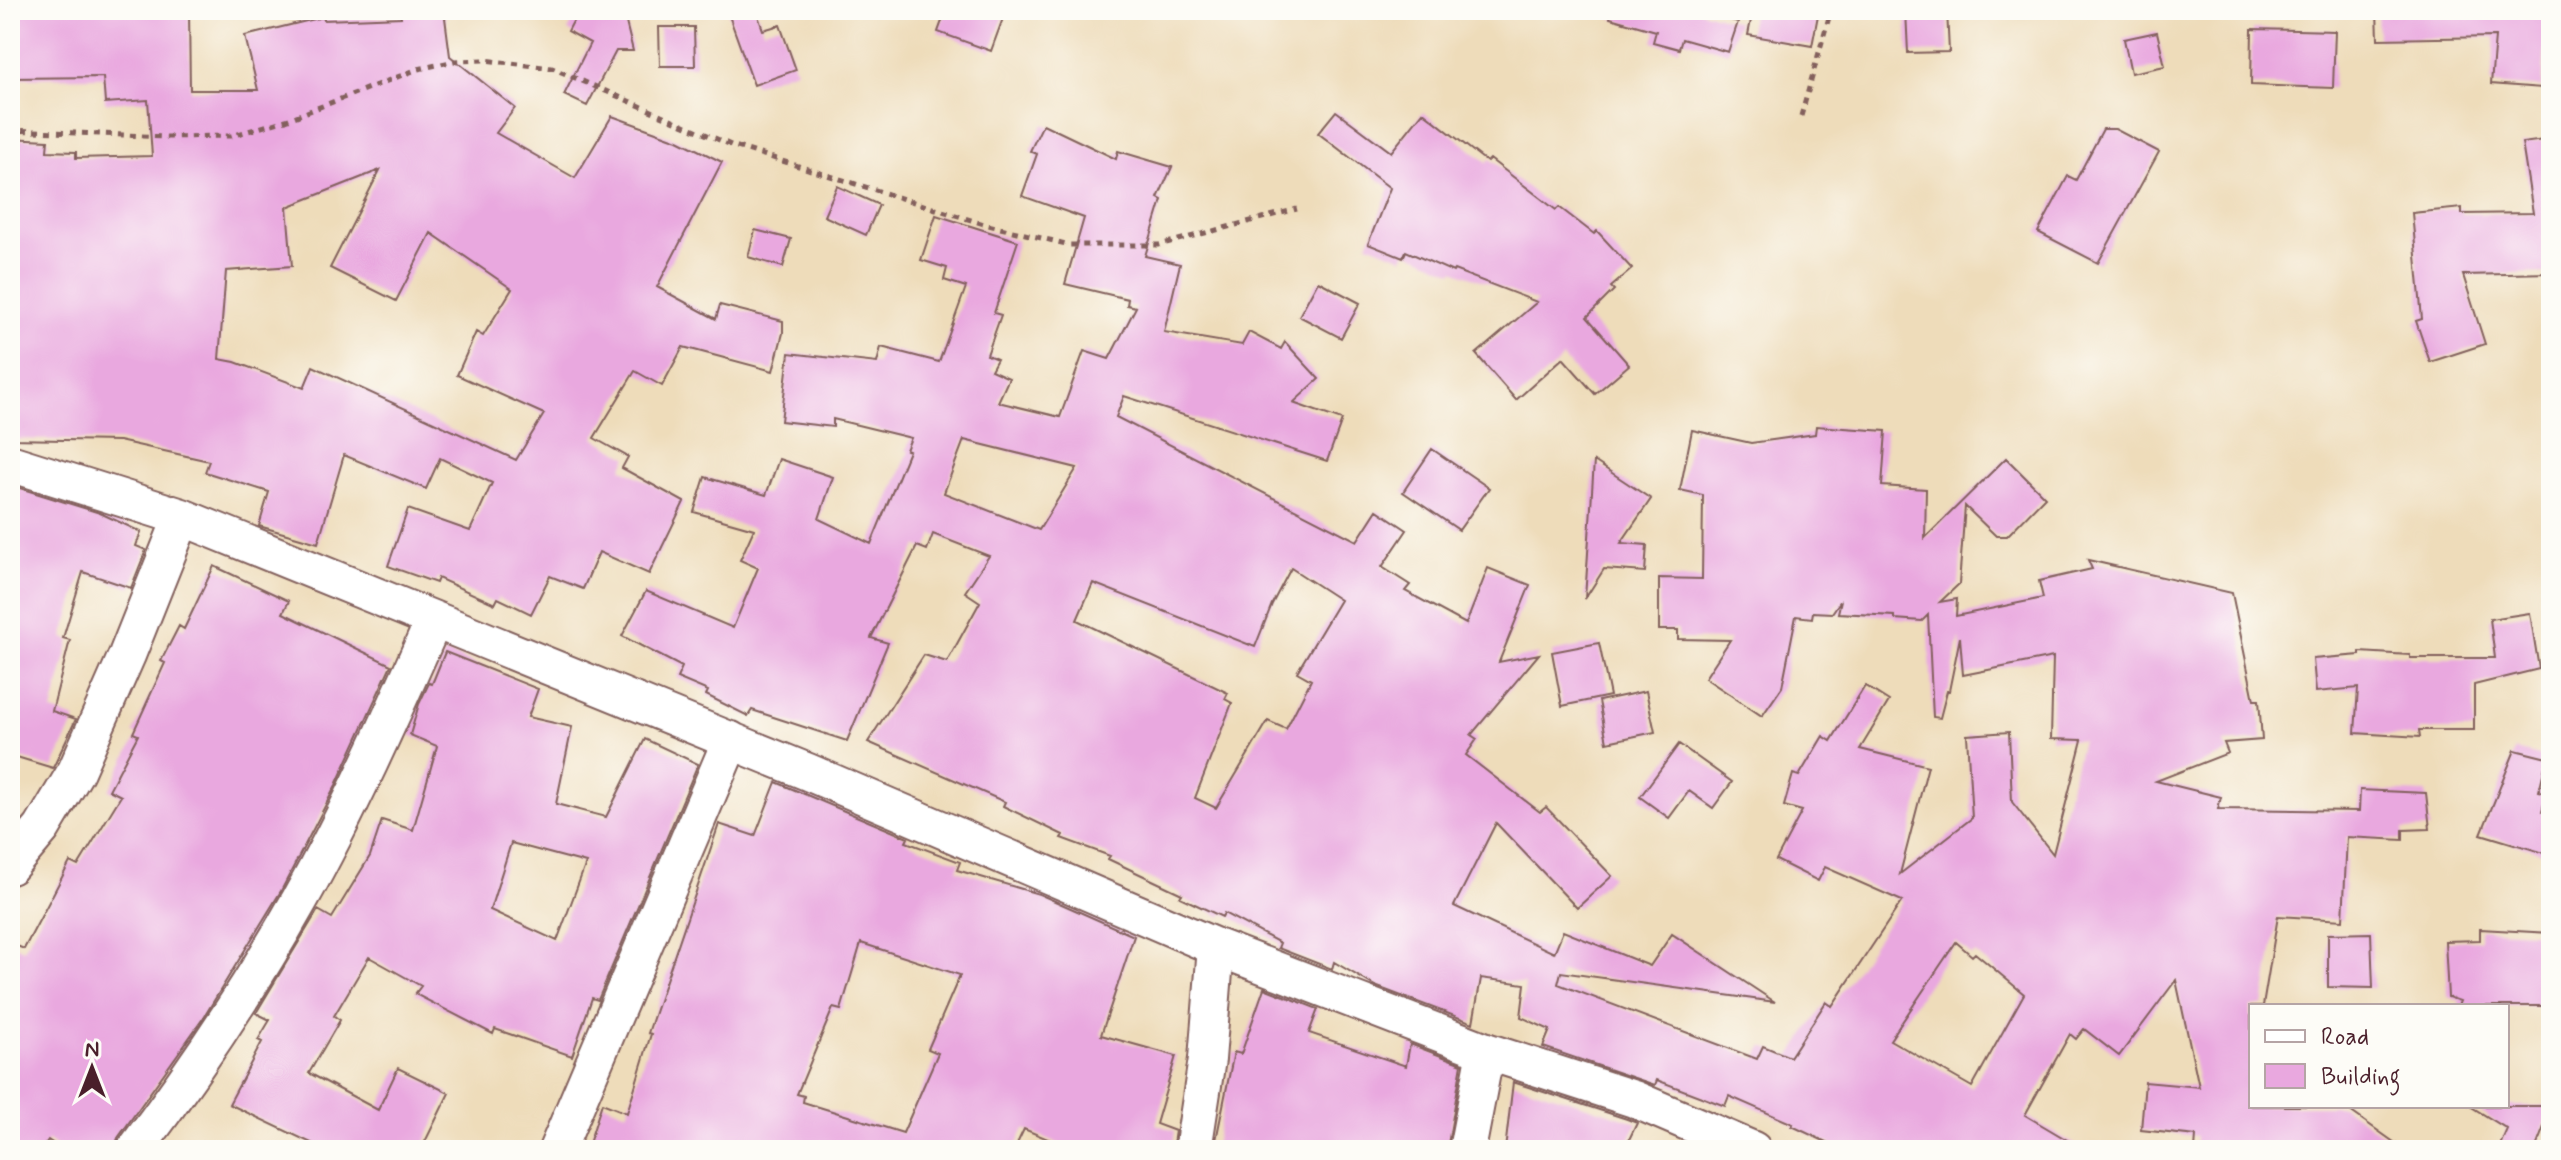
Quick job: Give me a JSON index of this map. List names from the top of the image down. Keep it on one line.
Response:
{"legend":["Road","Building"],"north":"top"}
